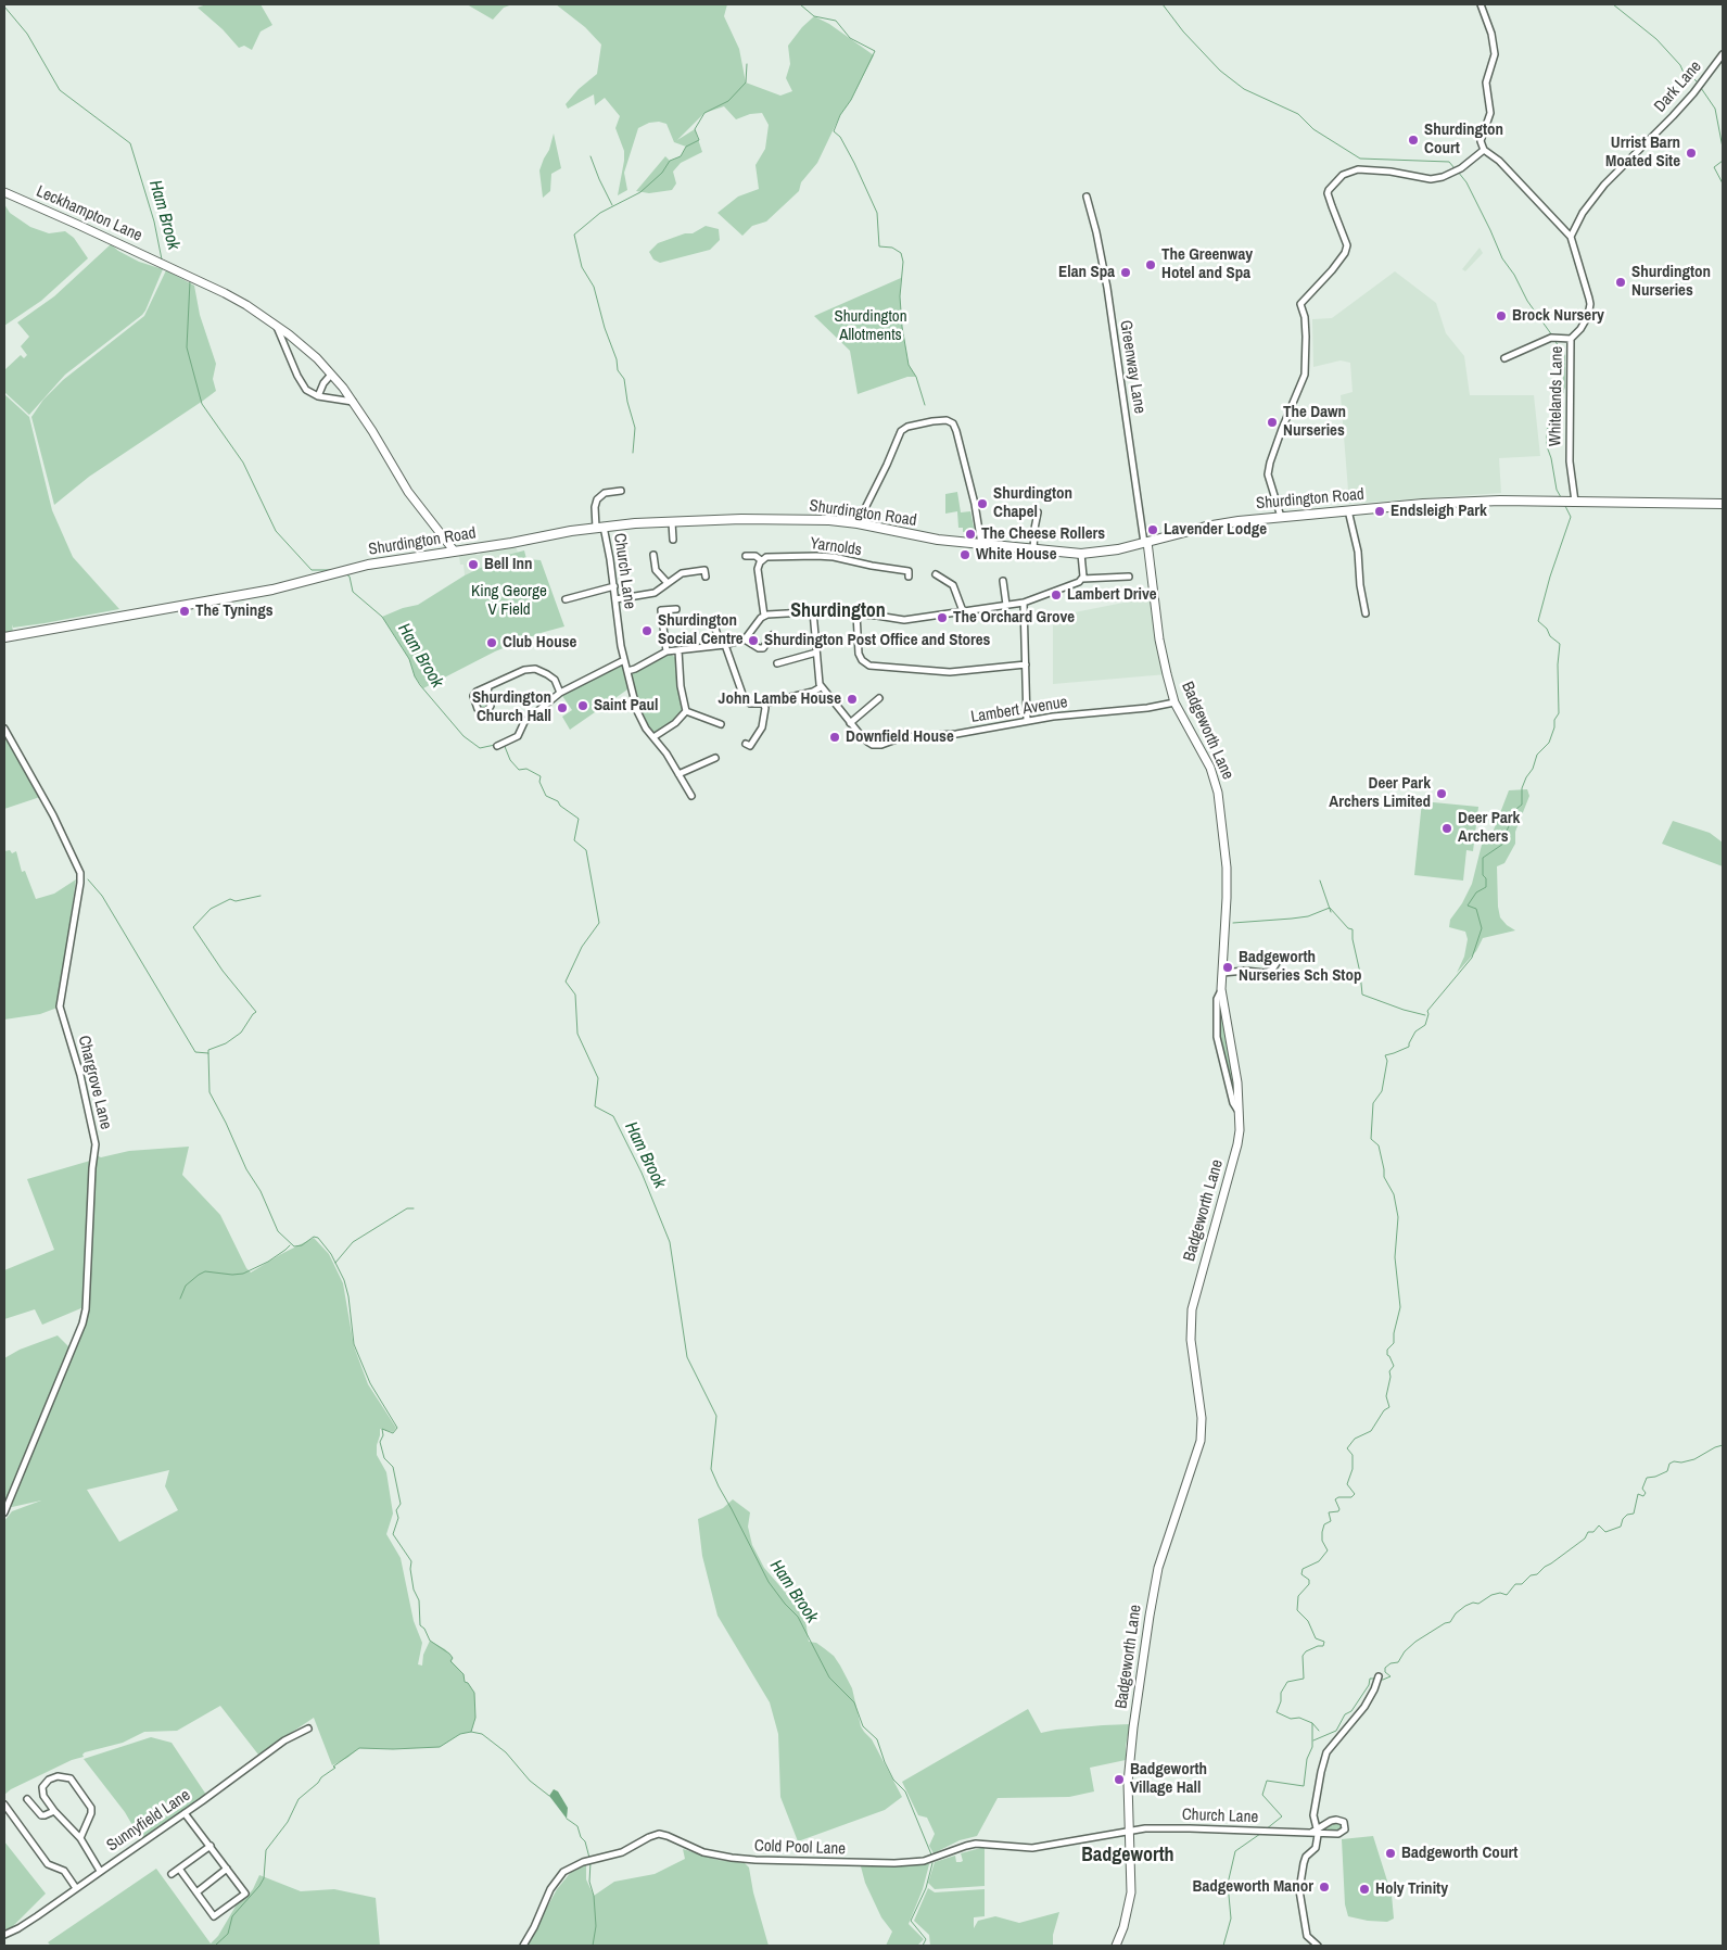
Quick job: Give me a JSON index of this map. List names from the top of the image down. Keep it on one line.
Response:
{"streets":{"main road":["Shurdington Road"],"street":["Dark Lane","Leckhampton Lane","Greenway Lane","Whitelands Lane","Yarnolds","Church Lane","Lambert Avenue","Badgeworth Lane","Chargrove Lane","Sunnyfield Lane","Cold Pool Lane"]},"crossings":[["Dark Lane","Whitelands Lane"],["Leckhampton Lane","Shurdington Road"],["Greenway Lane","Shurdington Road"],["Greenway Lane","Badgeworth Lane"],["Whitelands Lane","Shurdington Road"],["Shurdington Road","Church Lane"],["Shurdington Road","Badgeworth Lane"],["Church Lane","Badgeworth Lane"],["Church Lane","Cold Pool Lane"],["Lambert Avenue","Badgeworth Lane"],["Badgeworth Lane","Cold Pool Lane"]],"districts":["Shurdington","Badgeworth"],"water":["Ham Brook"],"parks":["Shurdington Allotments","King George V Field"],"places":["Shurdington Court","Urrist Barn Moated Site","The Greenway Hotel and Spa","Elan Spa","Shurdington Nurseries","Brock Nursery","The Dawn Nurseries","Shurdington Chapel","Endsleigh Park","Lavender Lodge","The Cheese Rollers","White House","Bell Inn","Lambert Drive","The Tynings","The Orchard Grove","Shurdington Social Centre","Shurdington Post Office and Stores","Club House","John Lambe House","Saint Paul","Shurdington Church Hall","Downfield House","Deer Park Archers Limited","Deer Park Archers","Badgeworth Nurseries Sch Stop","Badgeworth Village Hall","Badgeworth Court","Badgeworth Manor","Holy Trinity"]}
